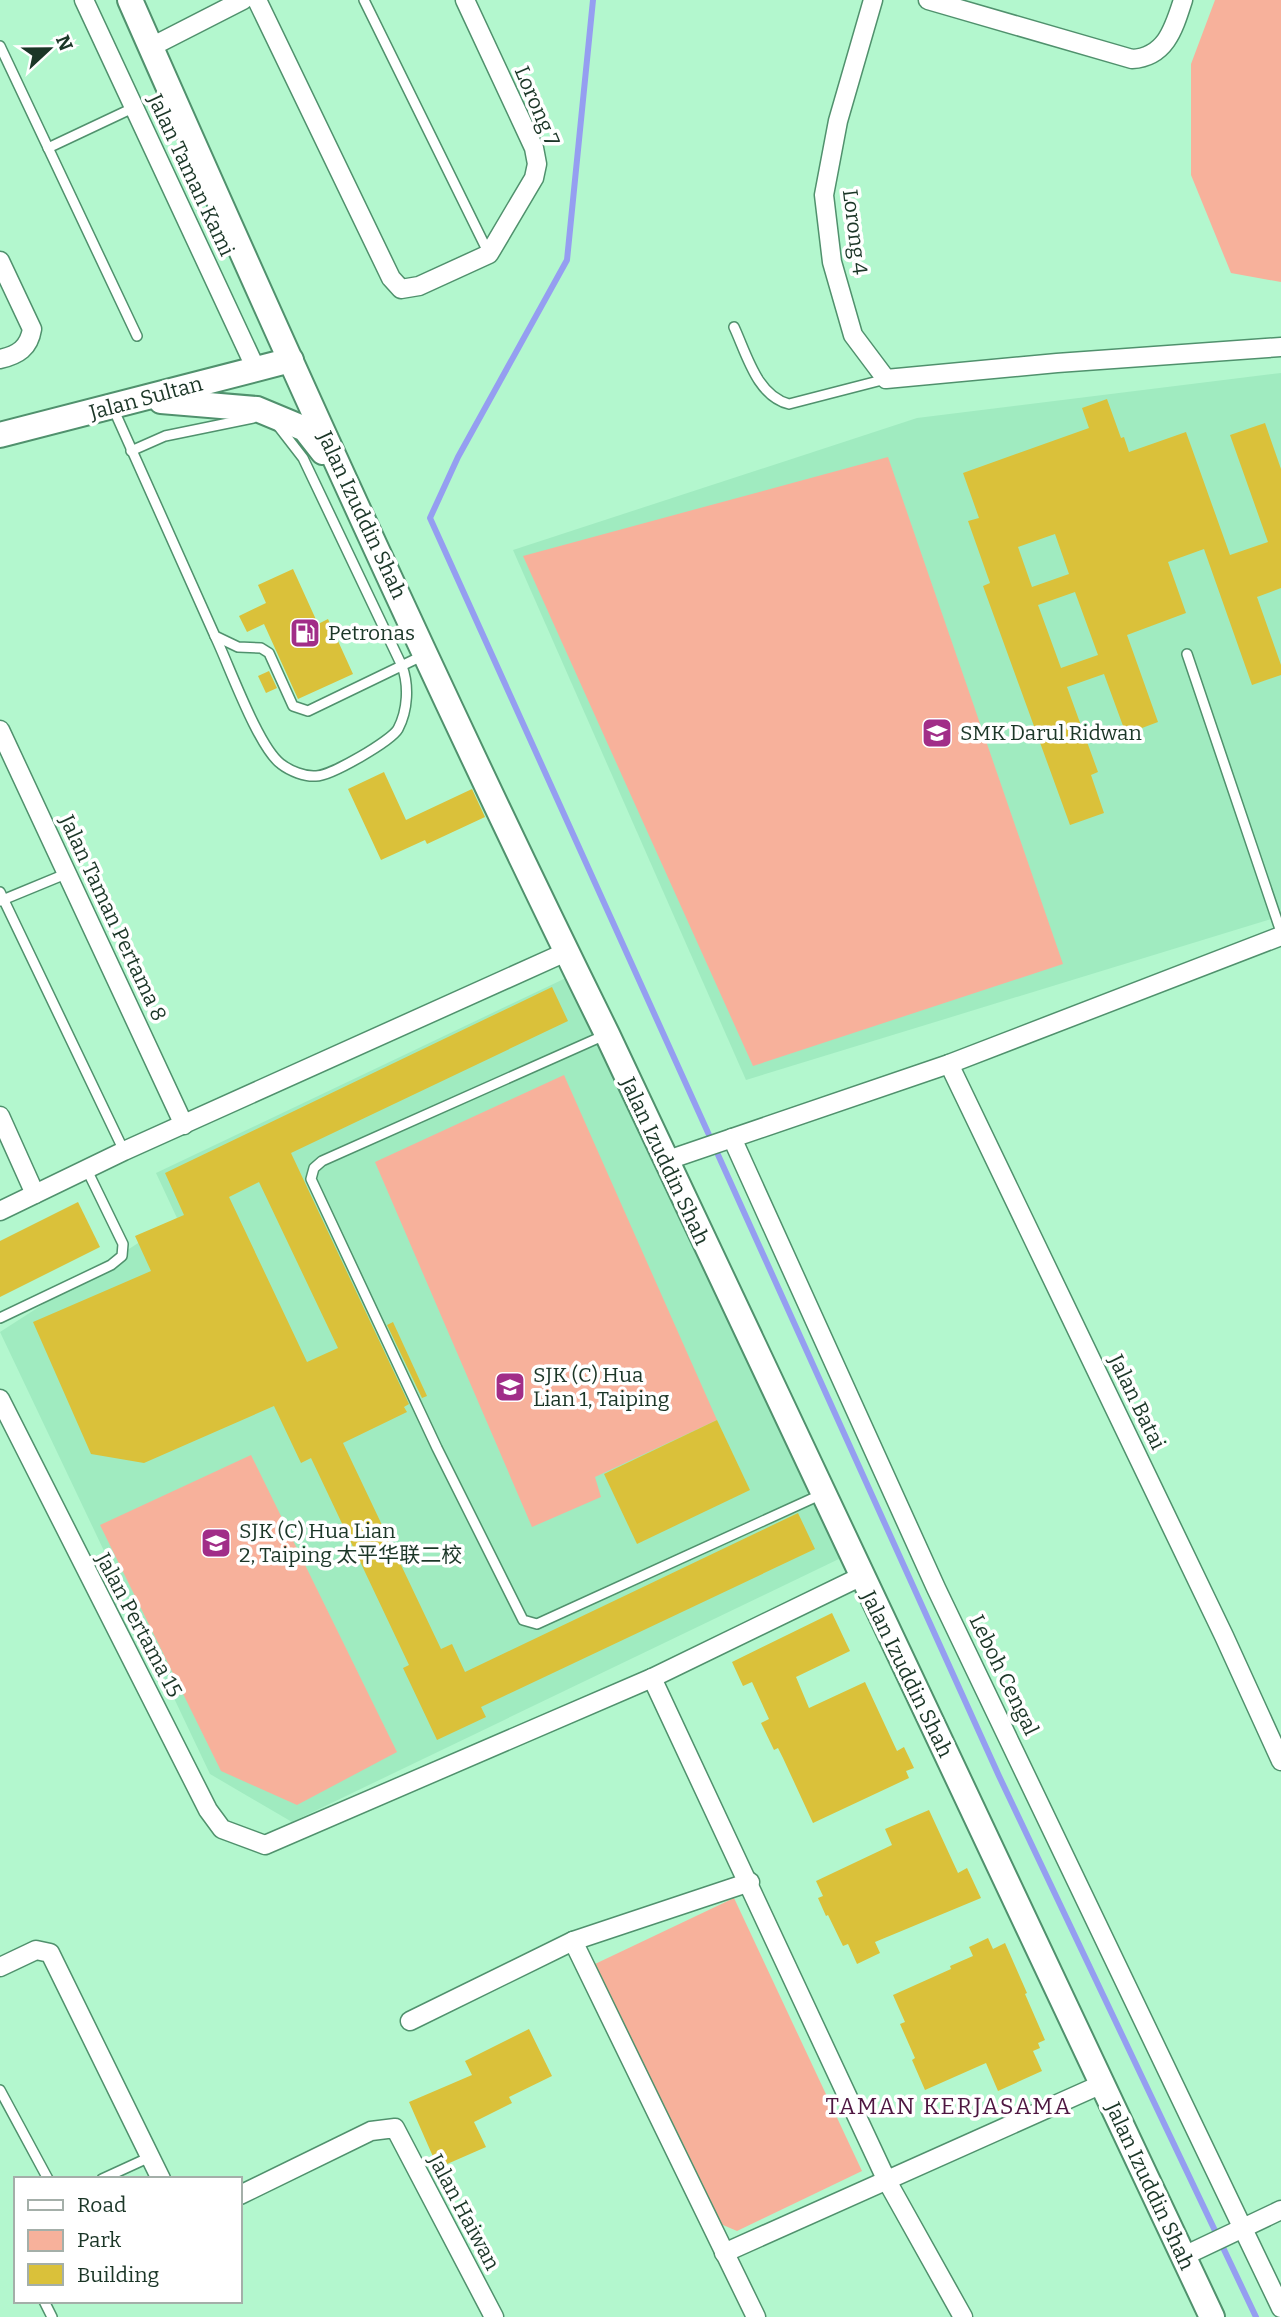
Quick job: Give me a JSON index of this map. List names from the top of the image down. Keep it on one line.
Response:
{"streets":{"main road":["Jalan Sultan","Jalan Izuddin Shah"],"street":["Lorong 7","Jalan Taman Kami","Lorong 4","Jalan Taman Pertama 8","Jalan Batai","Jalan Pertama 15","Leboh Cengal","Jalan Haiwan"]},"crossings":[["Jalan Taman Kami","Jalan Sultan"],["Jalan Sultan","Jalan Izuddin Shah"]],"districts":["TAMAN KERJASAMA"],"places":{"fuel station":["Petronas"],"school or university":["SMK Darul Ridwan","SJK (C) Hua Lian 1, Taiping","SJK (C) Hua Lian 2, Taiping 太平华联二校"]},"legend":["Road","Park","Building"],"north":"right"}
